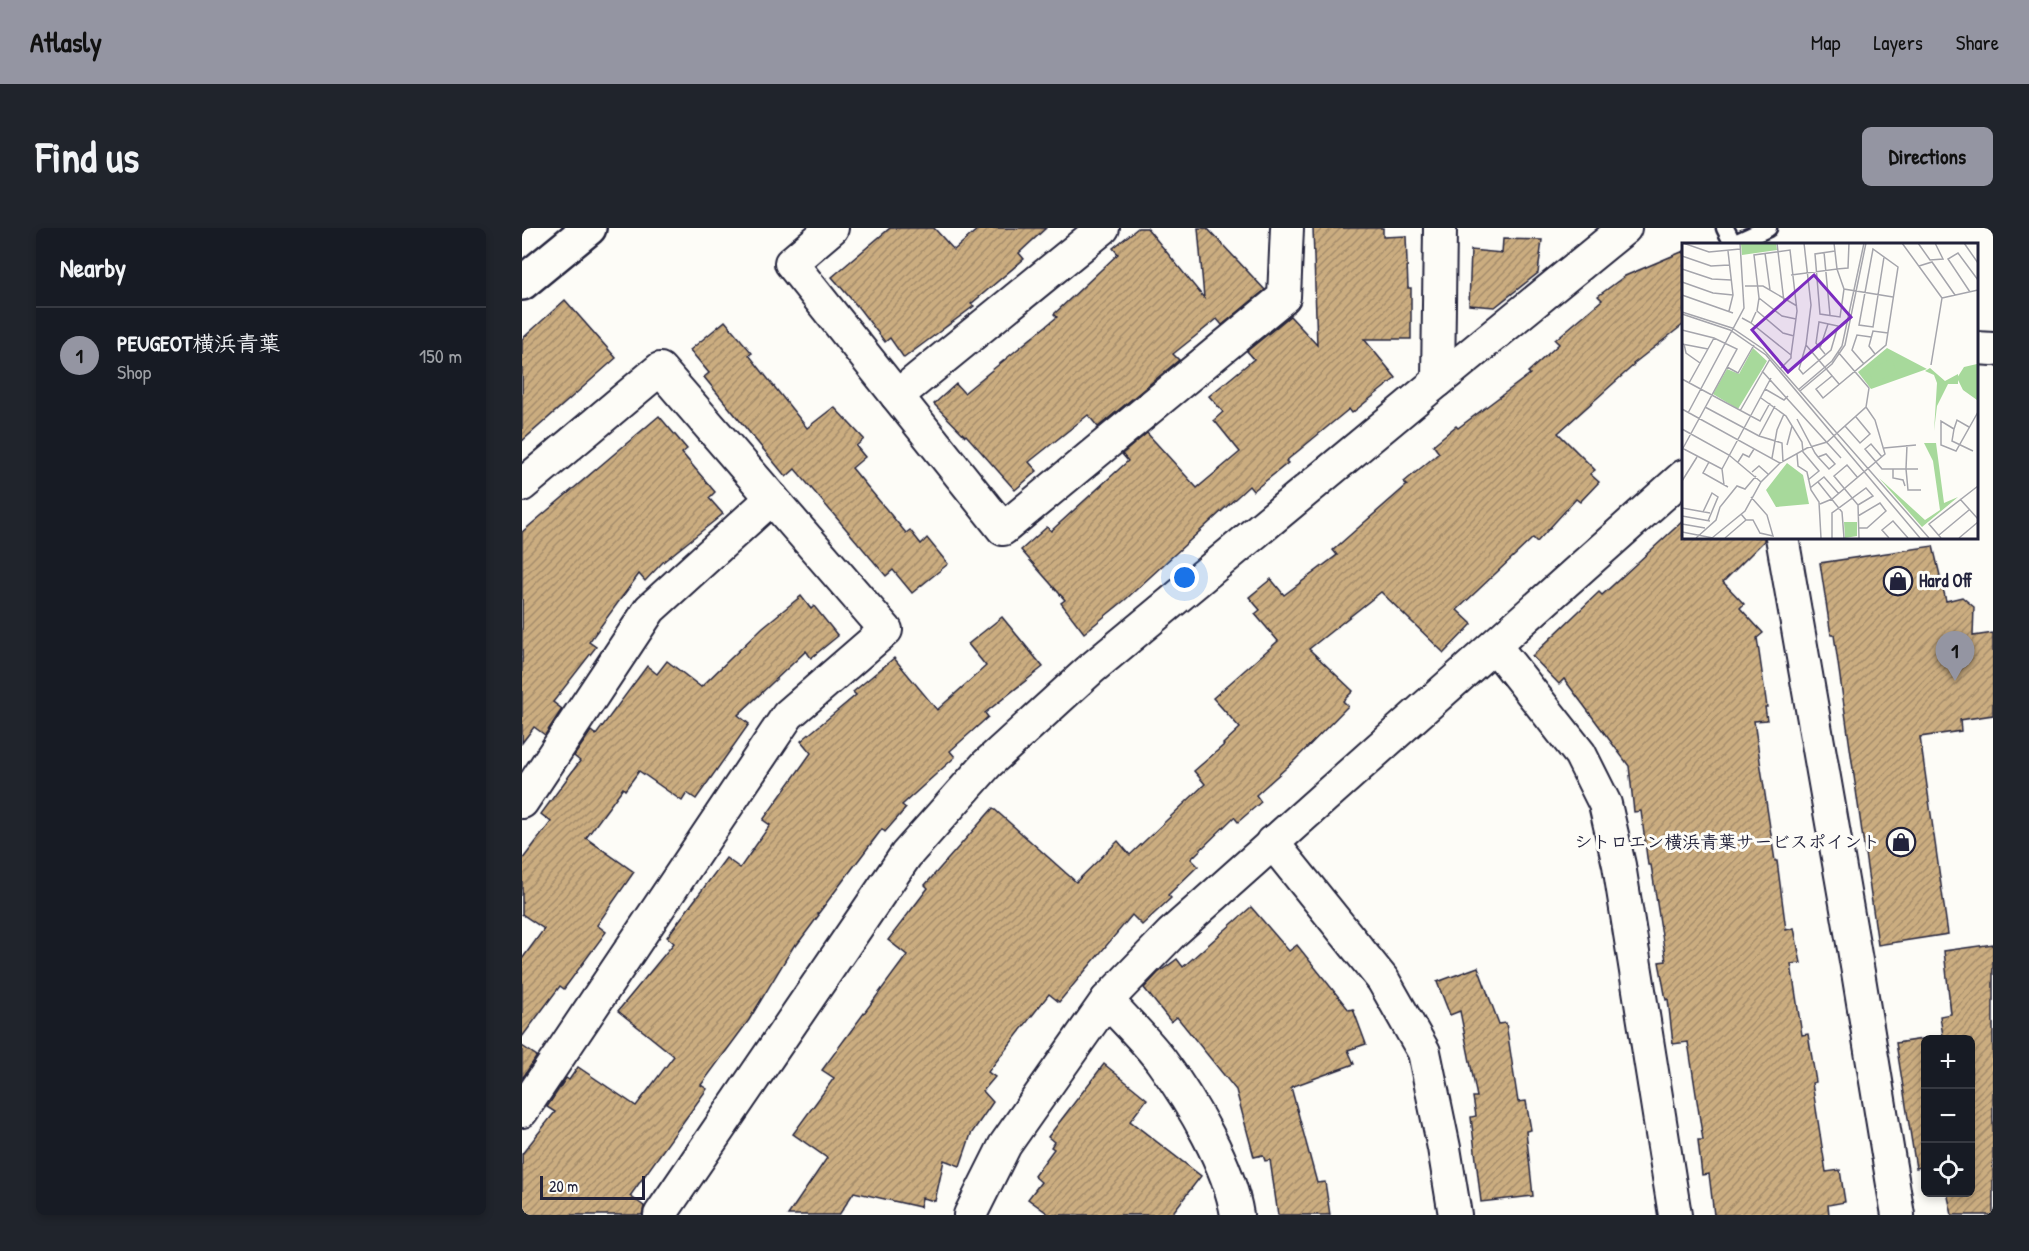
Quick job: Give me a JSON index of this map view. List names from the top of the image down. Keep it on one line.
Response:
{"places":{"shop":["Hard Off","シトロエン横浜青葉サービスポイント"]},"scale_bar":"20 m","page":{"header":"Atlasly","nav":["Map","Layers","Share"],"buttons":"Directions","title":"Find us","heading":"Nearby","list":[{"mark":"1","name":"PEUGEOT横浜青葉","note":"Shop","value":"150 m"}],"pins":"1","map_buttons":["+","−"],"scale":"20 m"}}
